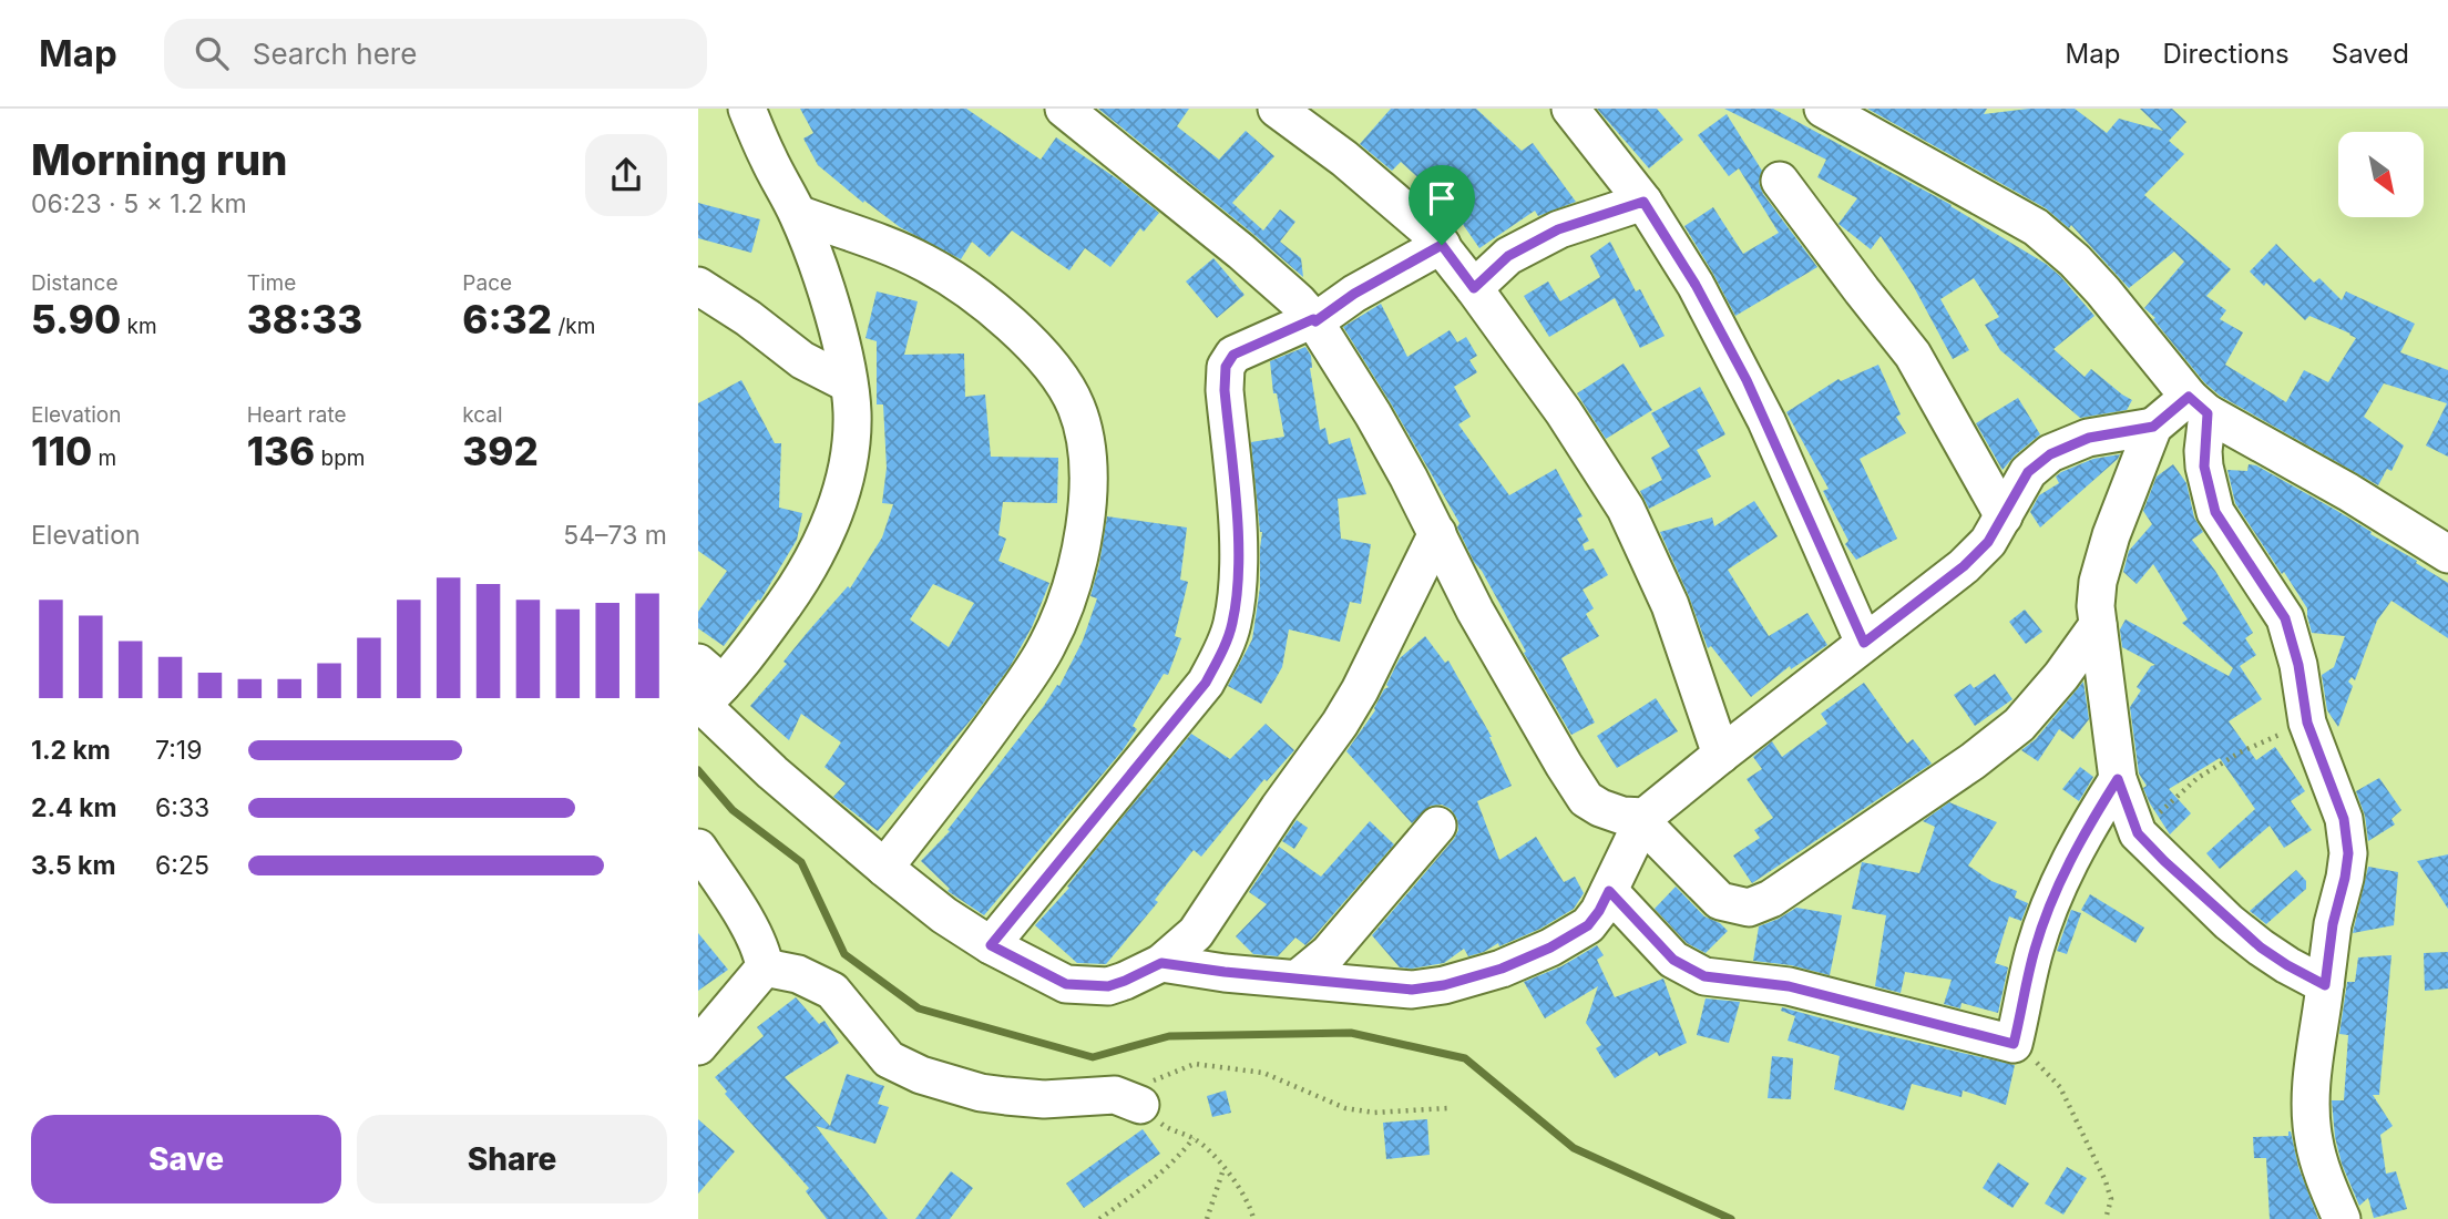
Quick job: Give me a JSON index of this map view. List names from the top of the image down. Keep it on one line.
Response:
{"north":"bottom right","page":{"header":"Map","search":"Search here","nav":["Map","Directions","Saved"],"heading":["Morning run","06:23 · 5 × 1.2 km"],"stats":[["Distance","5.90 km"],["Time","38:33"],["Pace","6:32 /km"],["Elevation","110 m"],["Heart rate","136 bpm"],["kcal","392"]],"chart":["Elevation","54–73 m"],"list":[{"name":"1.2 km","note":"7:19"},{"name":"2.4 km","note":"6:33"},{"name":"3.5 km","note":"6:25"}],"buttons":["Save","Share"]}}
